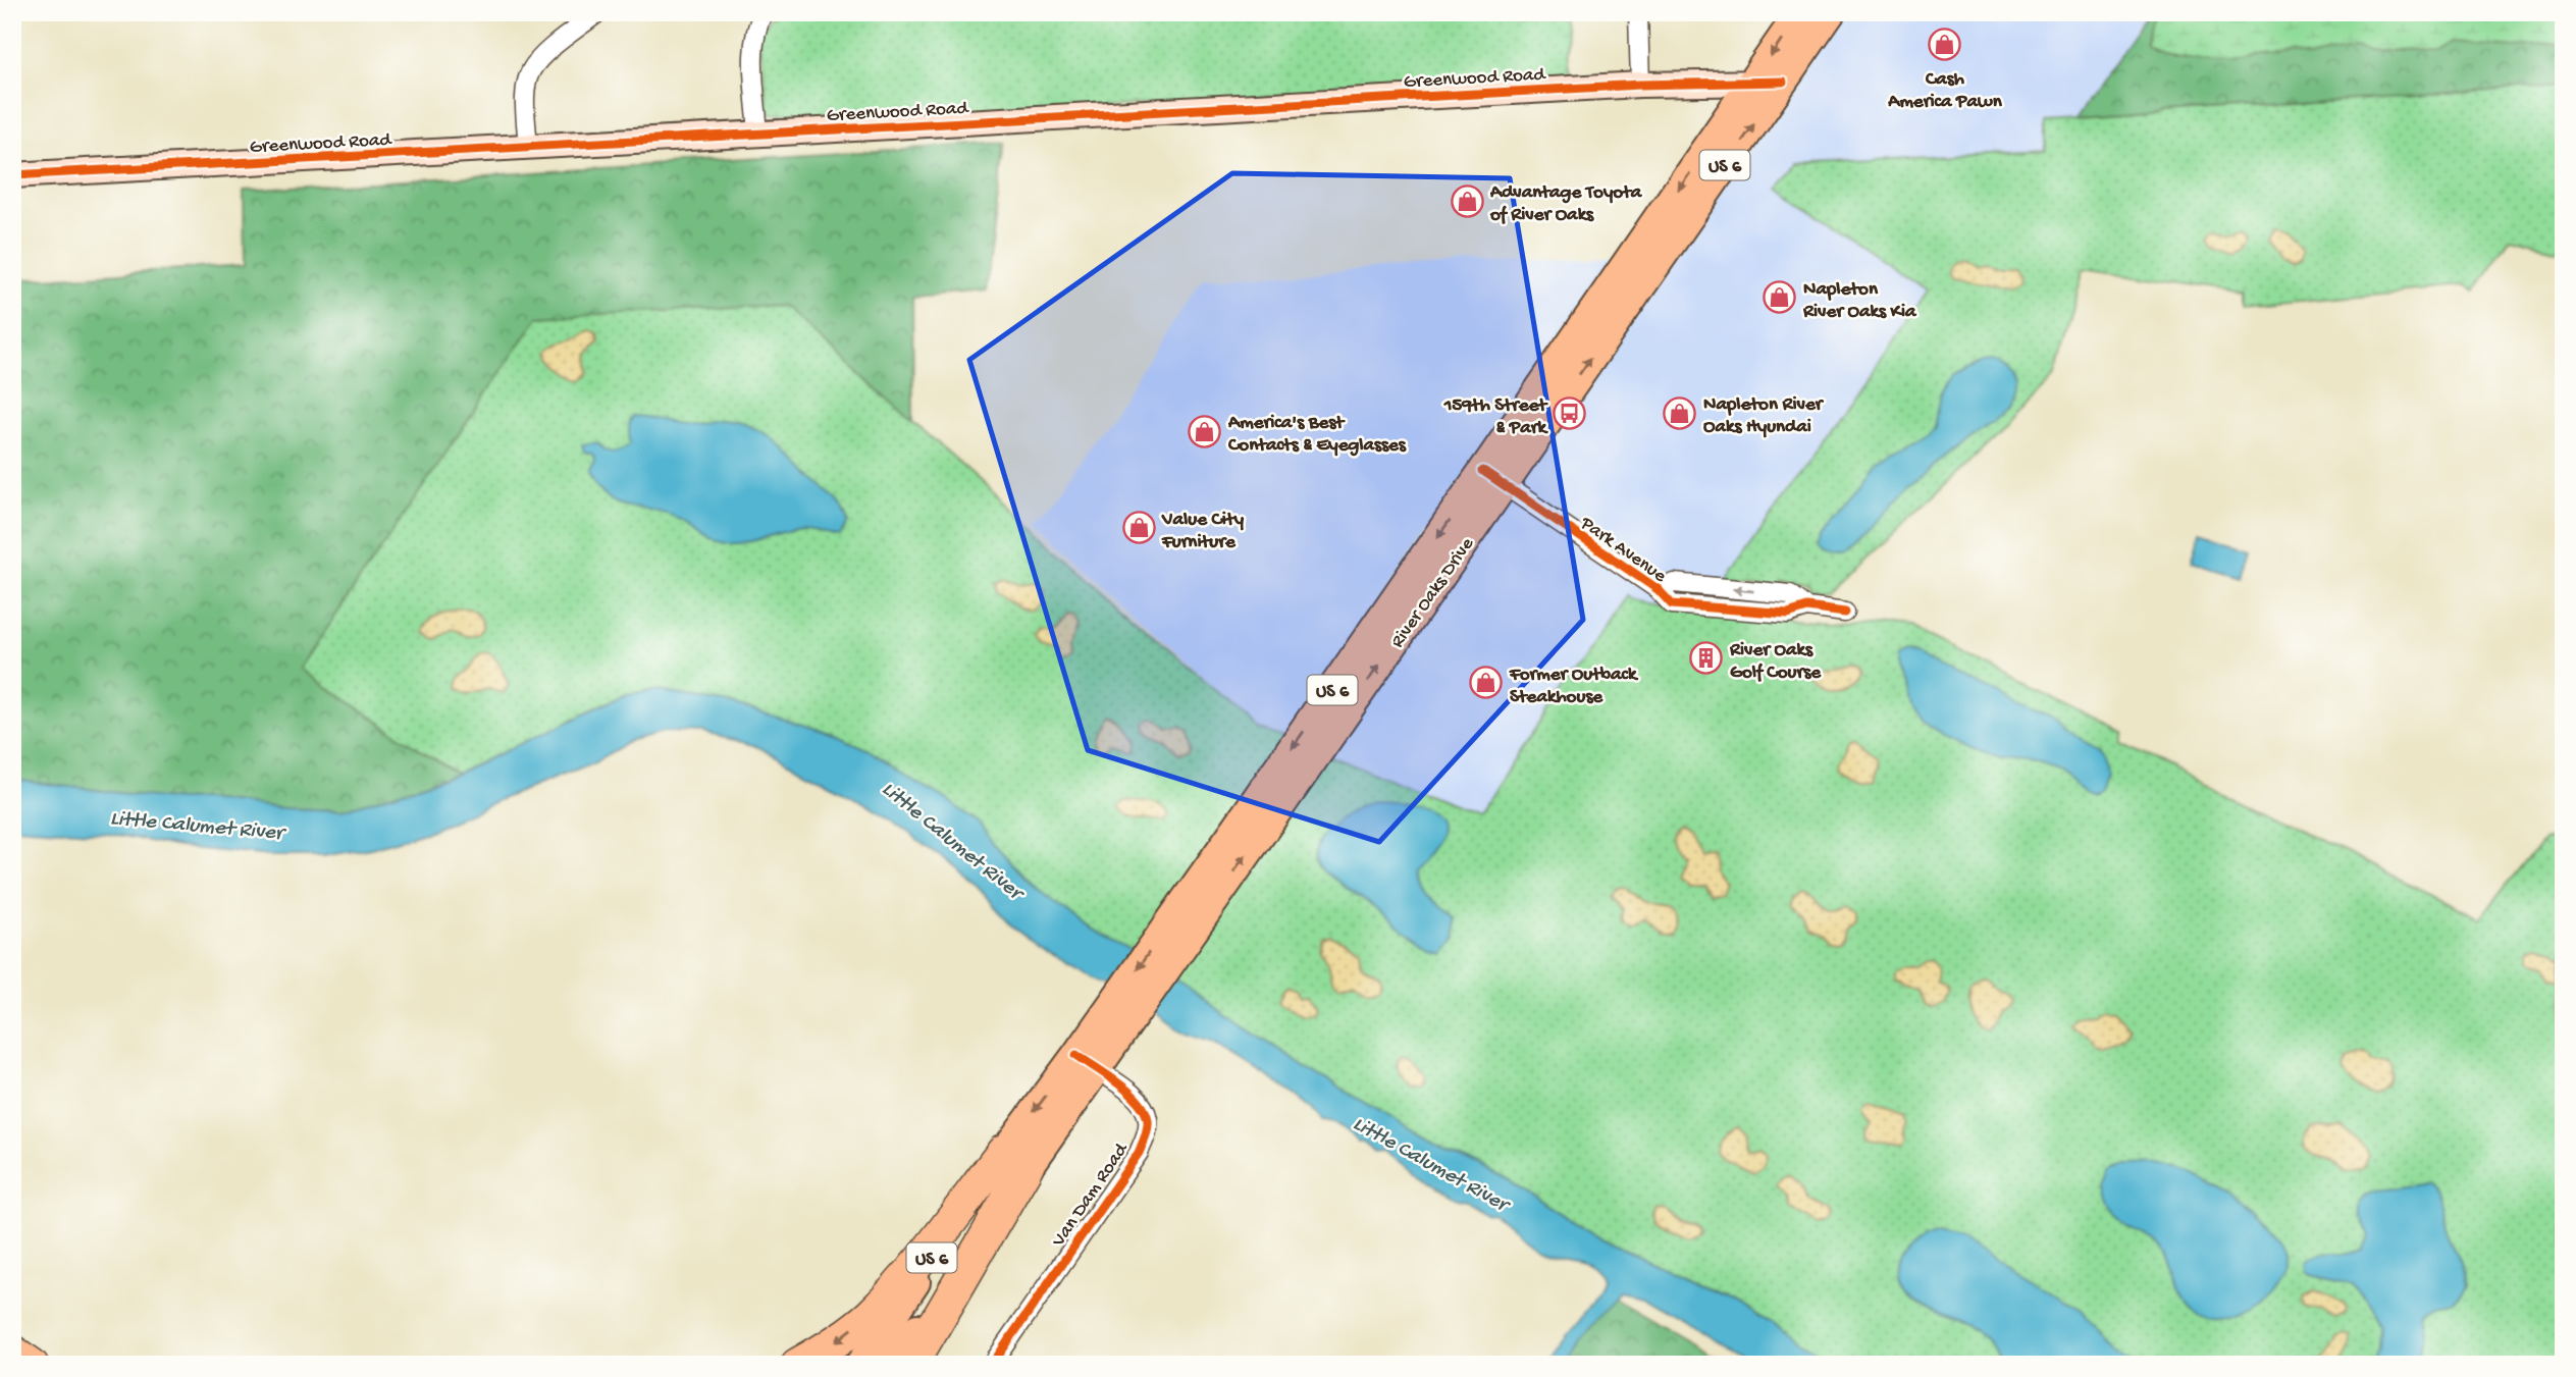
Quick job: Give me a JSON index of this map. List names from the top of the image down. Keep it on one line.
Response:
{"streets":{"main road":["US 6","River Oaks Drive"],"street":["Greenwood Road","Park Avenue","Van Dam Road"]},"crossings":[["Greenwood Road","River Oaks Drive"],["US 6","River Oaks Drive"],["Park Avenue","River Oaks Drive"],["River Oaks Drive","Van Dam Road"]],"water":["Little Calumet River"],"places":{"shop":["Cash America Pawn","Advantage Toyota of River Oaks","Napleton River Oaks Kia","Napleton River Oaks Hyundai","America's Best Contacts & Eyeglasses","Value City Furniture","Former Outback Steakhouse"],"bus stop":["159th Street & Park"],"building":["River Oaks Golf Course"]}}
